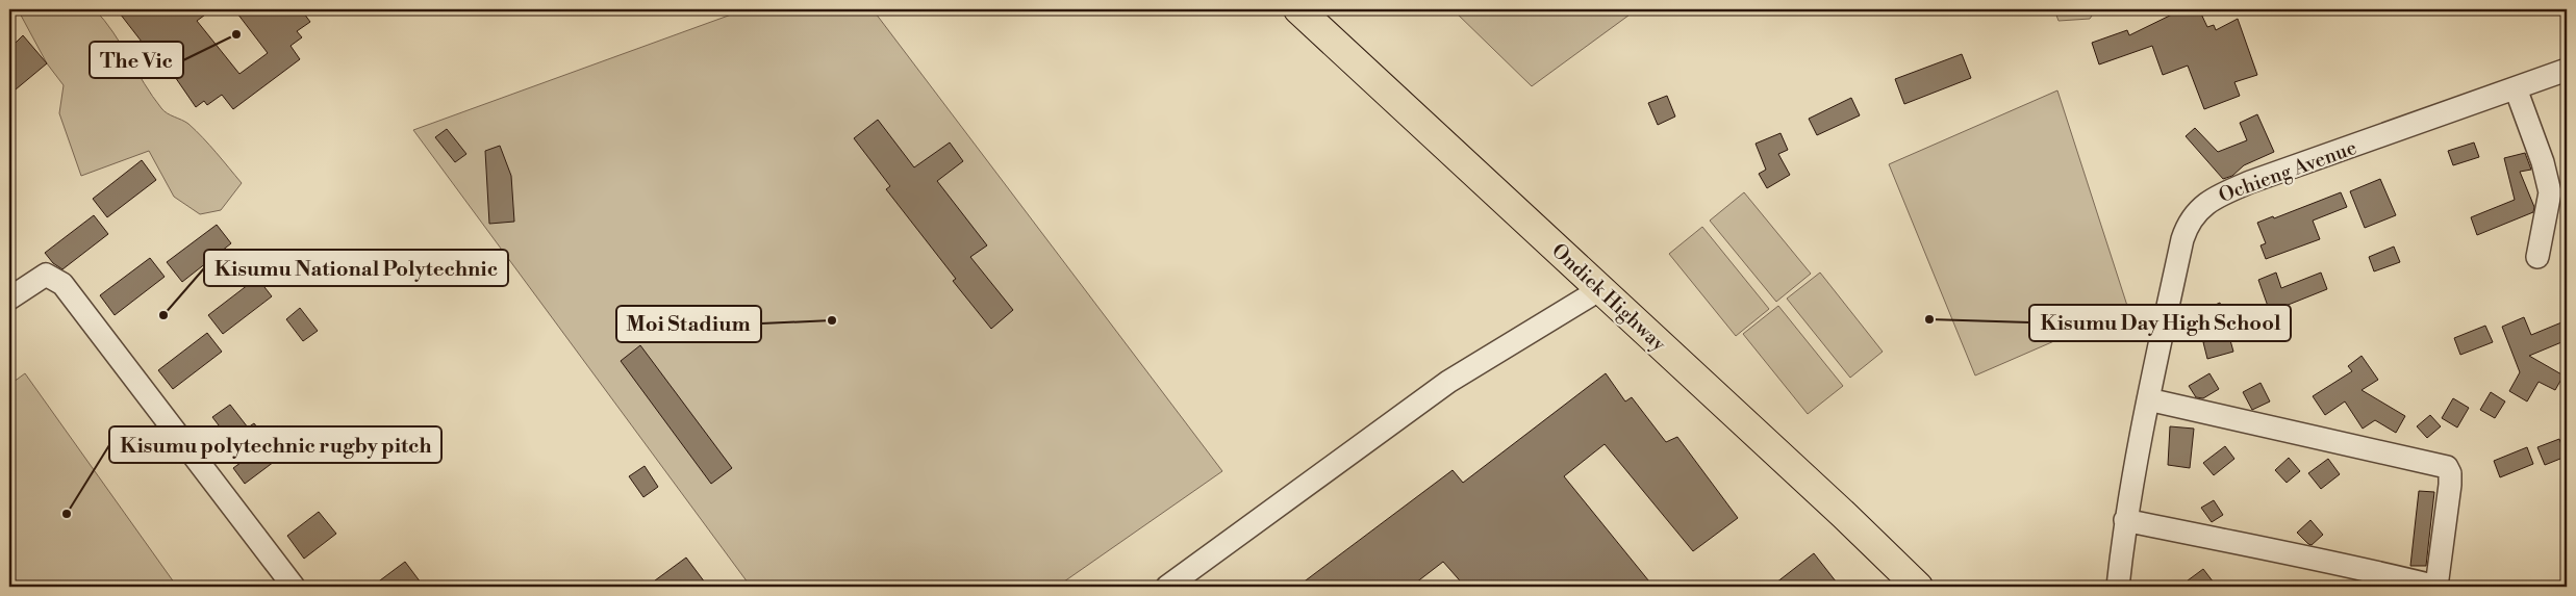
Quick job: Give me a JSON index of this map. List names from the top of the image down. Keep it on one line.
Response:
{"streets":{"main road":["Ondiek Highway"],"street":["Ochieng Avenue"]},"places":["The Vic","Kisumu National Polytechnic","Kisumu Day High School","Moi Stadium","Kisumu polytechnic rugby pitch"]}
